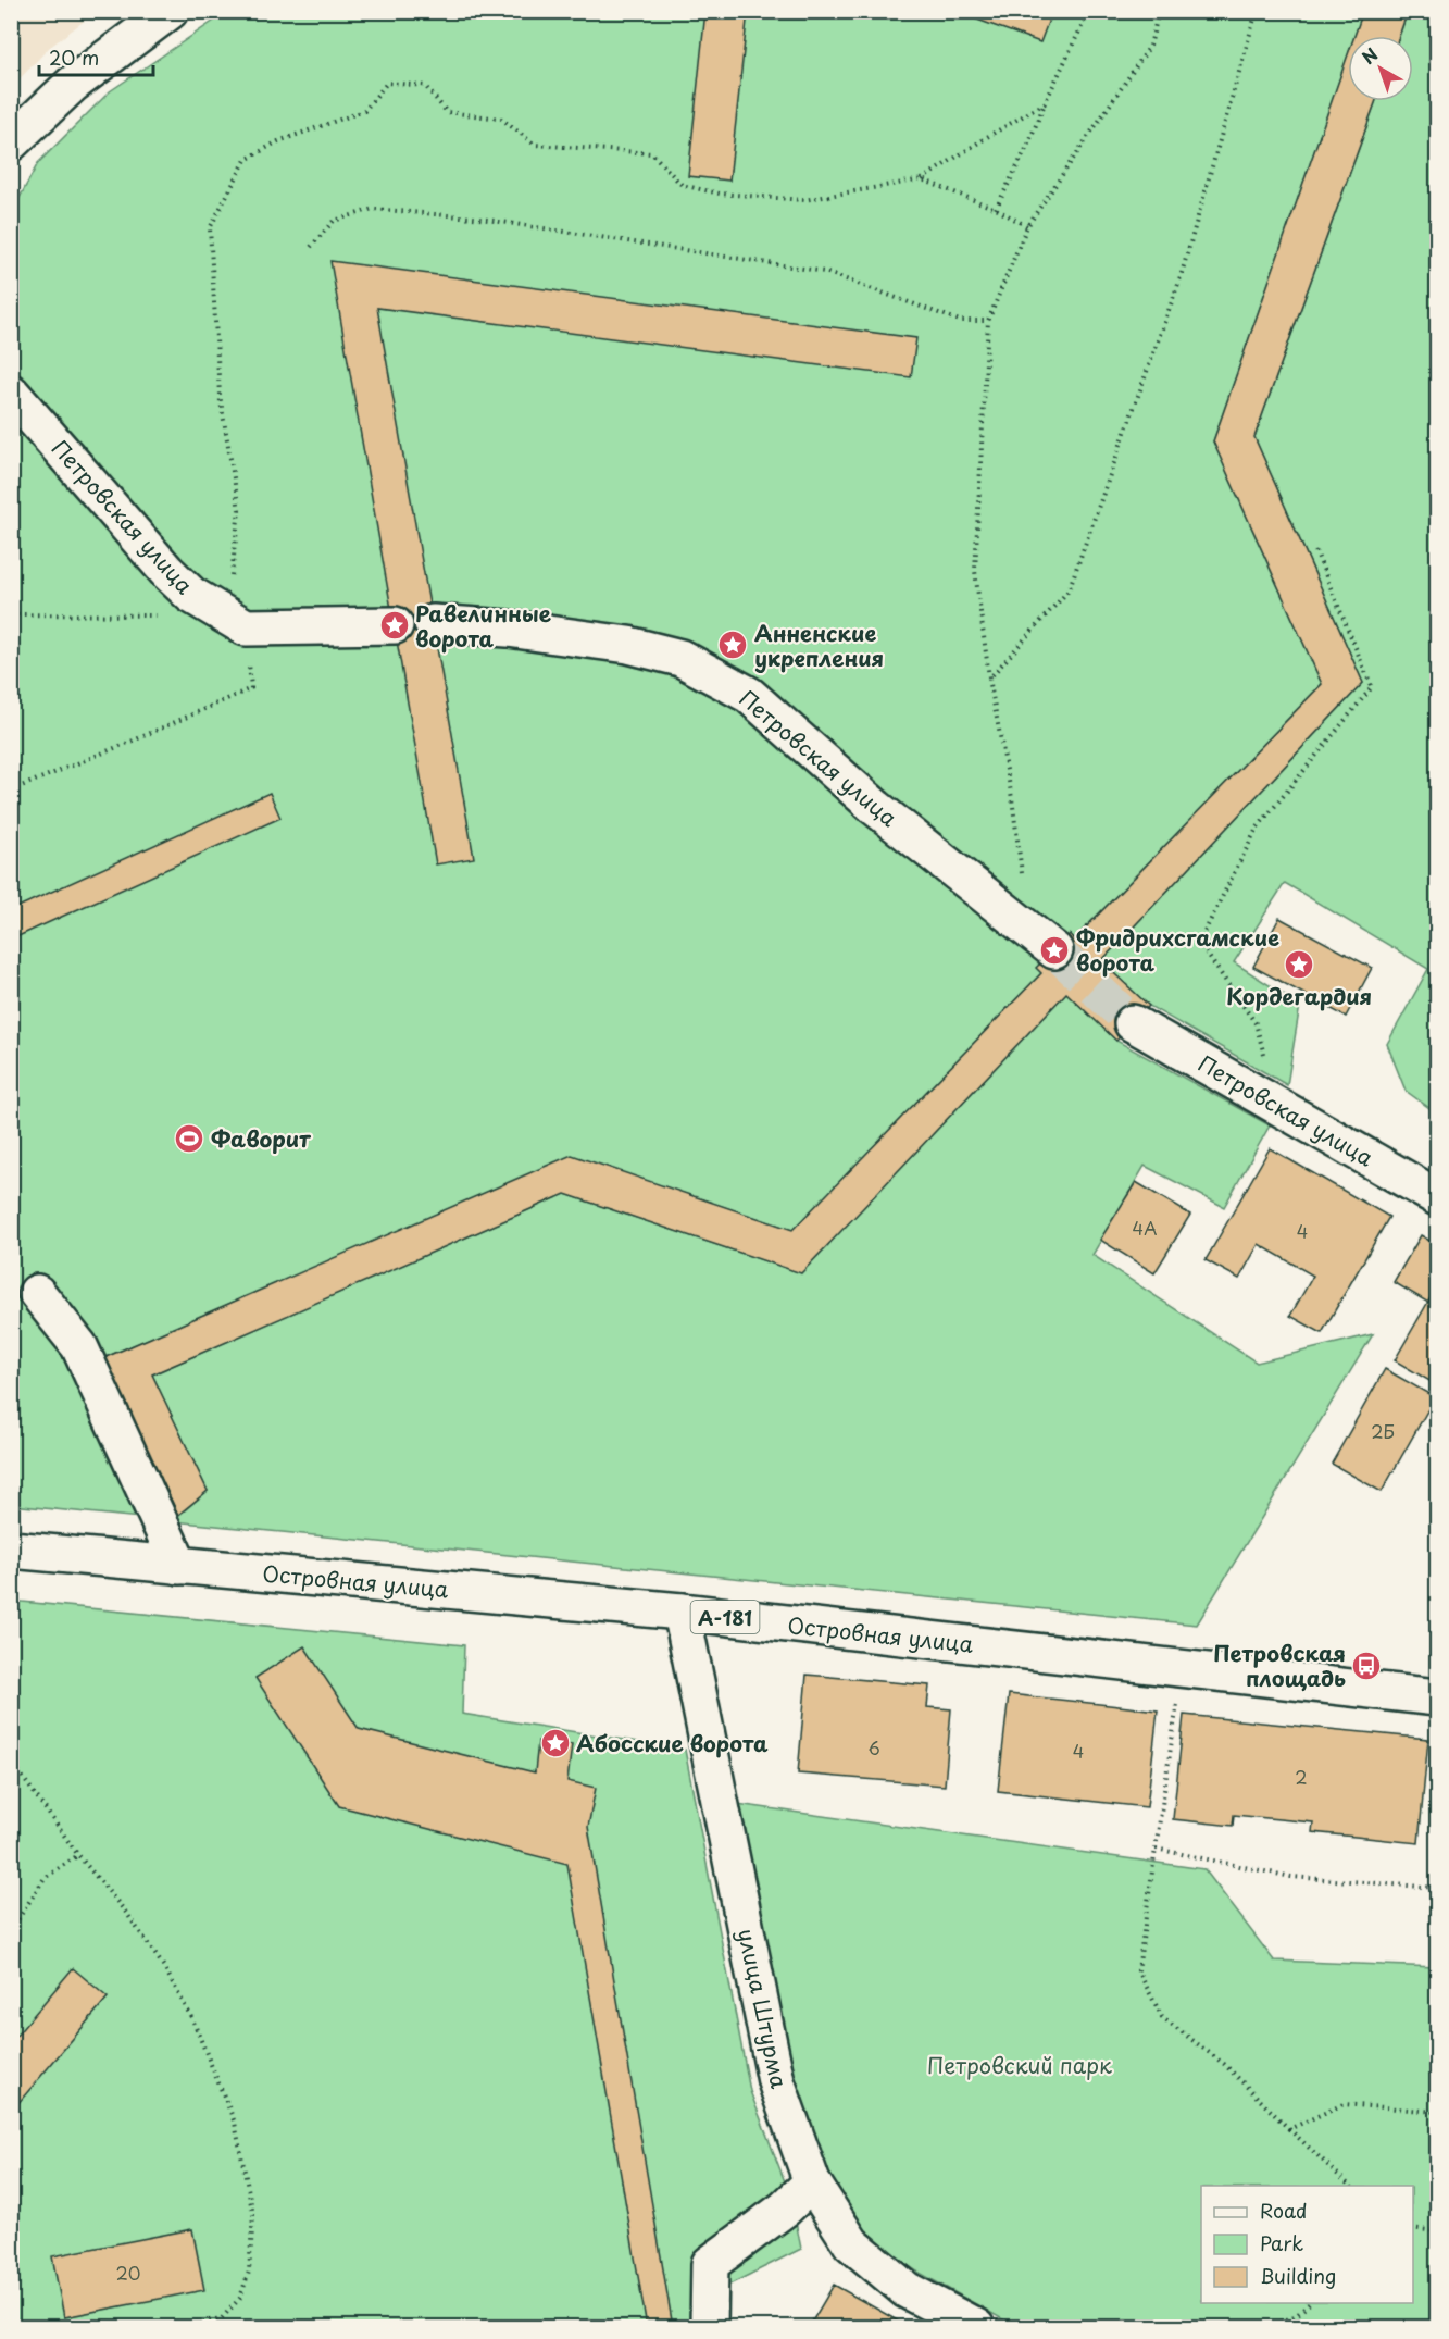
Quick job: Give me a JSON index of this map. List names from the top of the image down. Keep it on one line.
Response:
{"streets":{"street":["Петровская улица","Островная улица","А-181","улица Штурма"]},"crossings":[["Островная улица","улица Штурма"]],"parks":["Петровский парк"],"places":{"place":["Равелинные ворота","Анненские укрепления","Фридрихсгамские ворота","Кордегардия","Абосские ворота"],"sports":["Фаворит"],"bus stop":["Петровская площадь"]},"house_numbers":["4А","4","2Б","6","4","2","20"],"legend":["Road","Park","Building"],"scale_bar":"20 m","north":"top left"}
